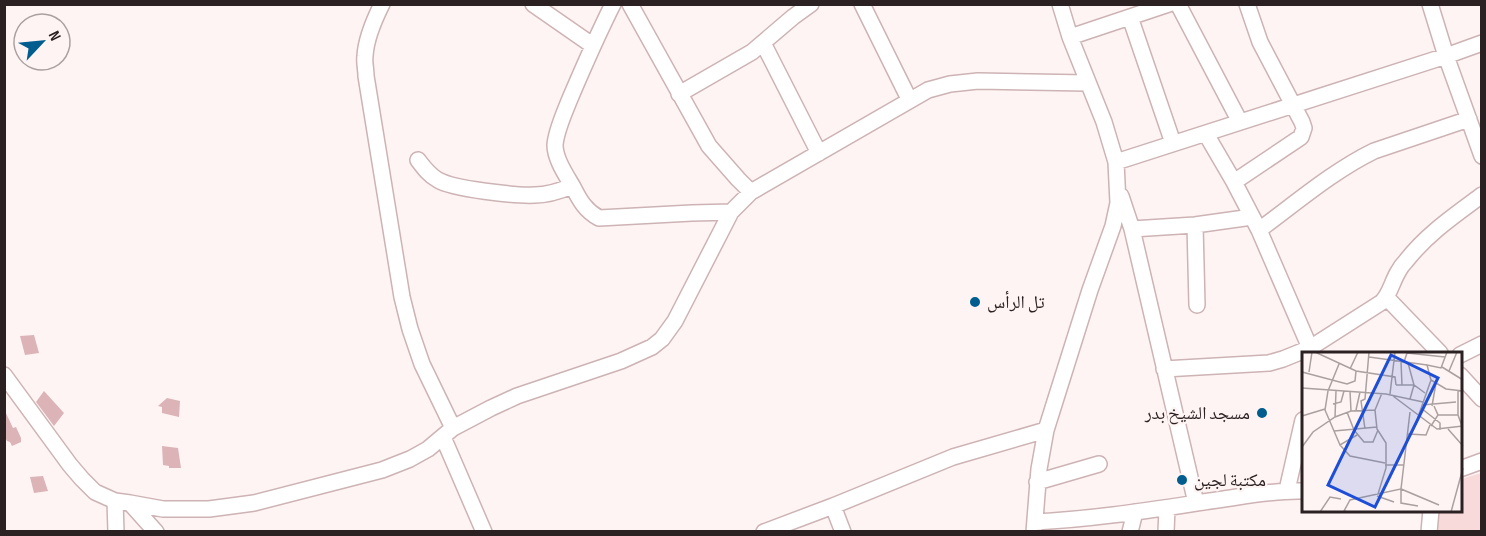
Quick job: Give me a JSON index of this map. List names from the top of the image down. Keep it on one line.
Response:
{"places":["تل الرأس","مسجد الشيخ بدر","مكتبة لجين"],"north":"top right"}
